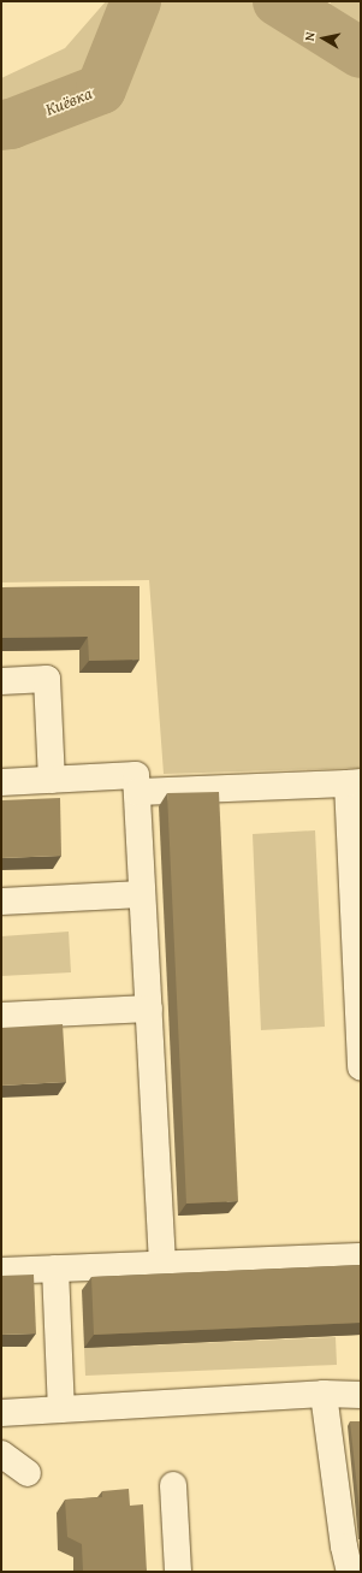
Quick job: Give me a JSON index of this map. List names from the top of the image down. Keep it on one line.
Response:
{"water":["Киёвка"],"north":"left"}
